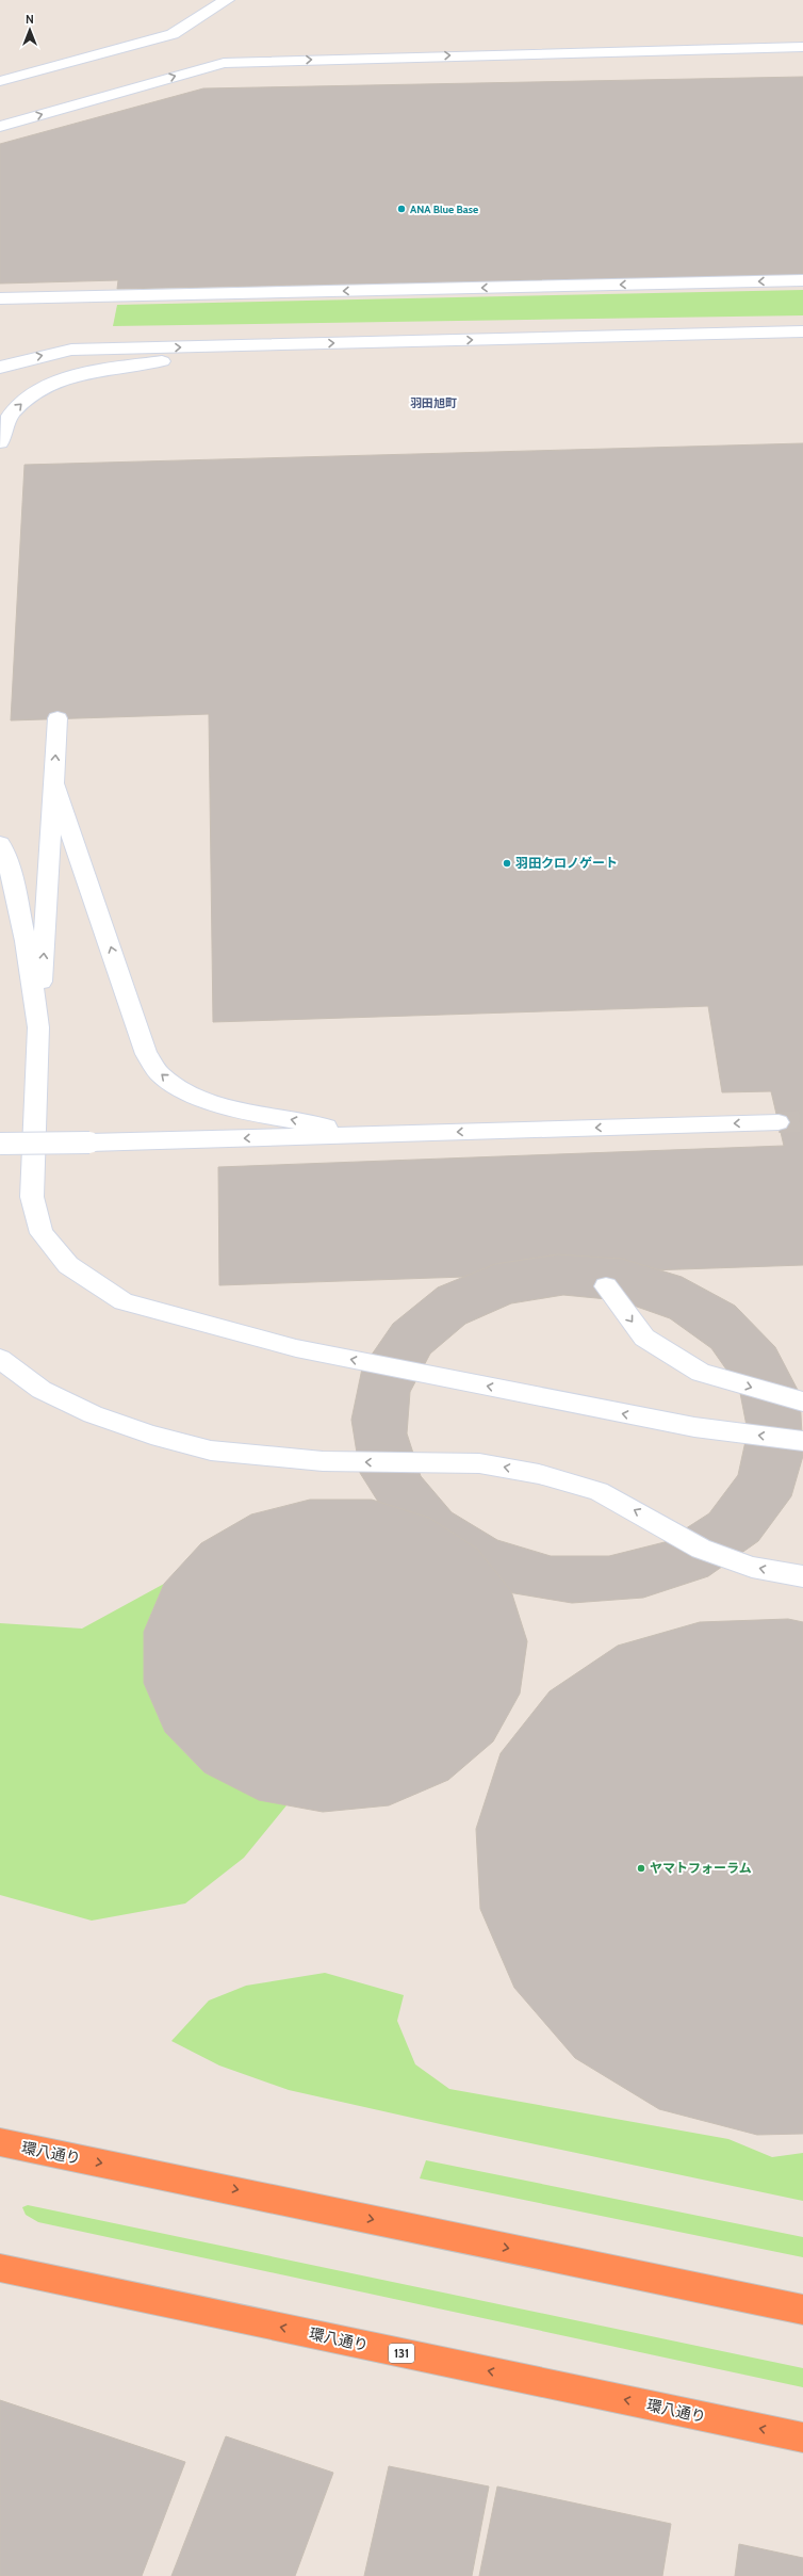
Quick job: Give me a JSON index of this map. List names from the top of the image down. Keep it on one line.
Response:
{"streets":{"highway":["環八通り","131"]},"districts":["羽田旭町"],"places":["ANA Blue Base","羽田クロノゲート","ヤマトフォーラム"],"north":"top"}
